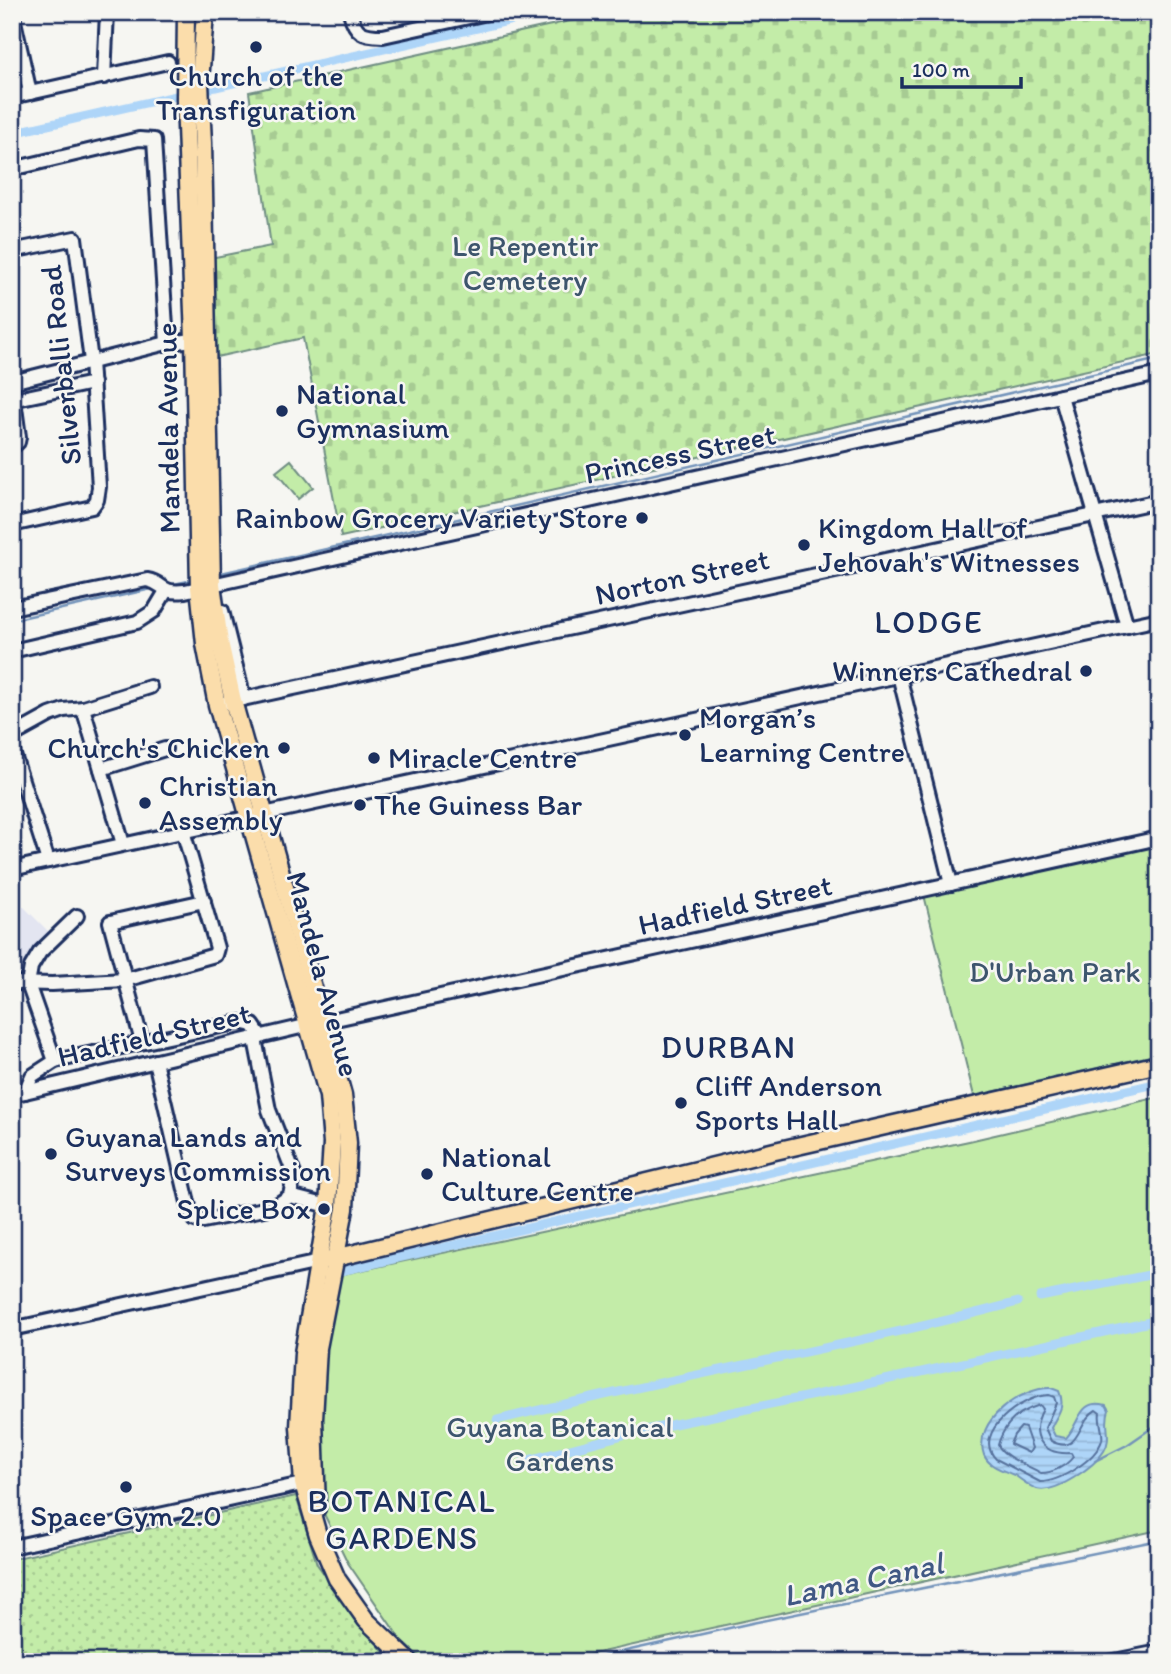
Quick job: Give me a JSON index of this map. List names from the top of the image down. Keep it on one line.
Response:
{"streets":{"main road":["Mandela Avenue"],"street":["Silverballi Road","Princess Street","Norton Street","Hadfield Street"]},"crossings":[["Mandela Avenue","Princess Street"],["Mandela Avenue","Norton Street"],["Mandela Avenue","Hadfield Street"]],"districts":["LODGE","DURBAN","BOTANICAL GARDENS"],"water":["Lama Canal"],"parks":["Le Repentir Cemetery","D'Urban Park","Guyana Botanical Gardens"],"places":["Church of the Transfiguration","National Gymnasium","Rainbow Grocery Variety Store","Kingdom Hall of Jehovah's Witnesses","Winners Cathedral","Morgan’s Learning Centre","Church's Chicken","Miracle Centre","Christian Assembly","The Guiness Bar","Cliff Anderson Sports Hall","Guyana Lands and Surveys Commission","National Culture Centre","Splice Box","Space Gym 2.0"],"scale_bar":"100 m"}
